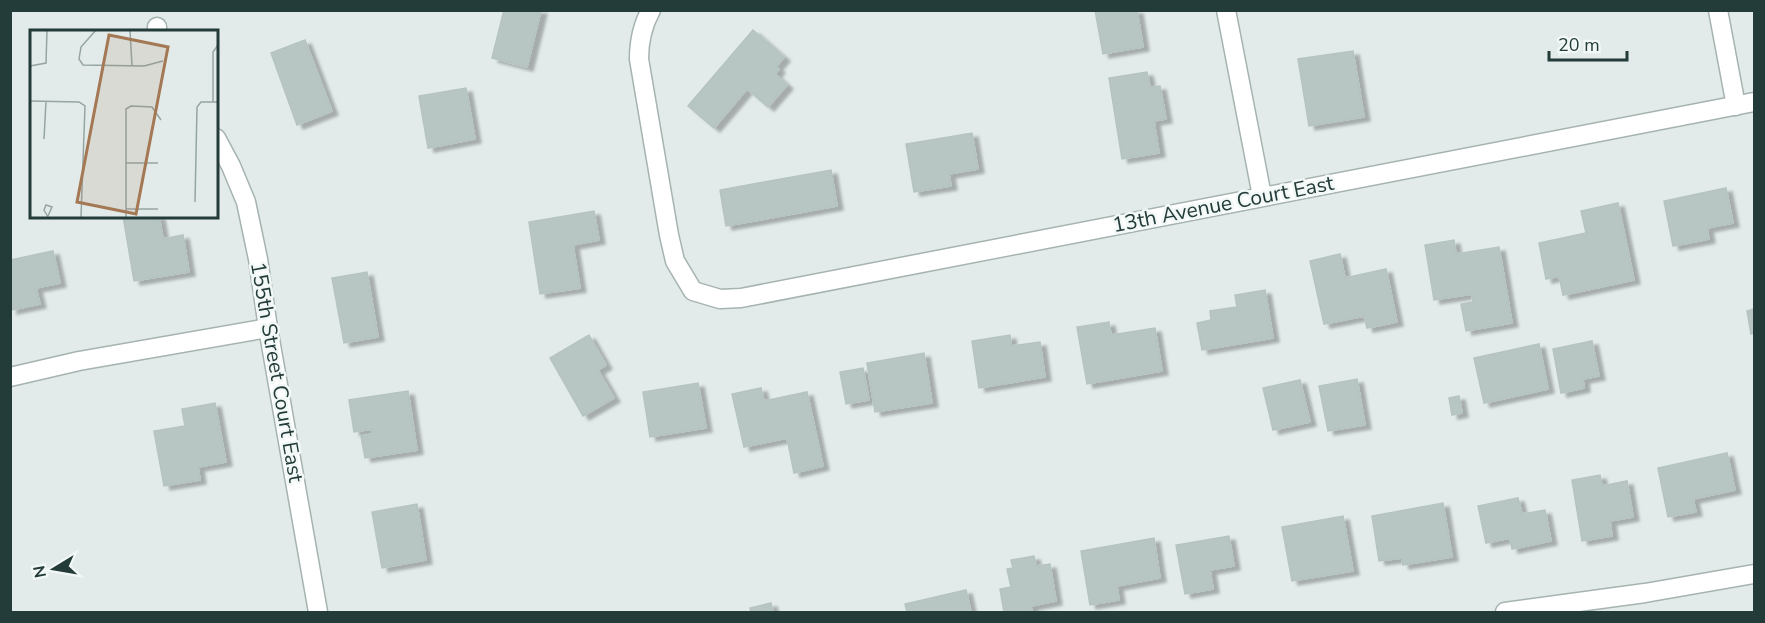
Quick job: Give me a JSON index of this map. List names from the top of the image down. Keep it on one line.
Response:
{"streets":{"street":["13th Avenue Court East","155th Street Court East"]},"scale_bar":"20 m","north":"left"}
